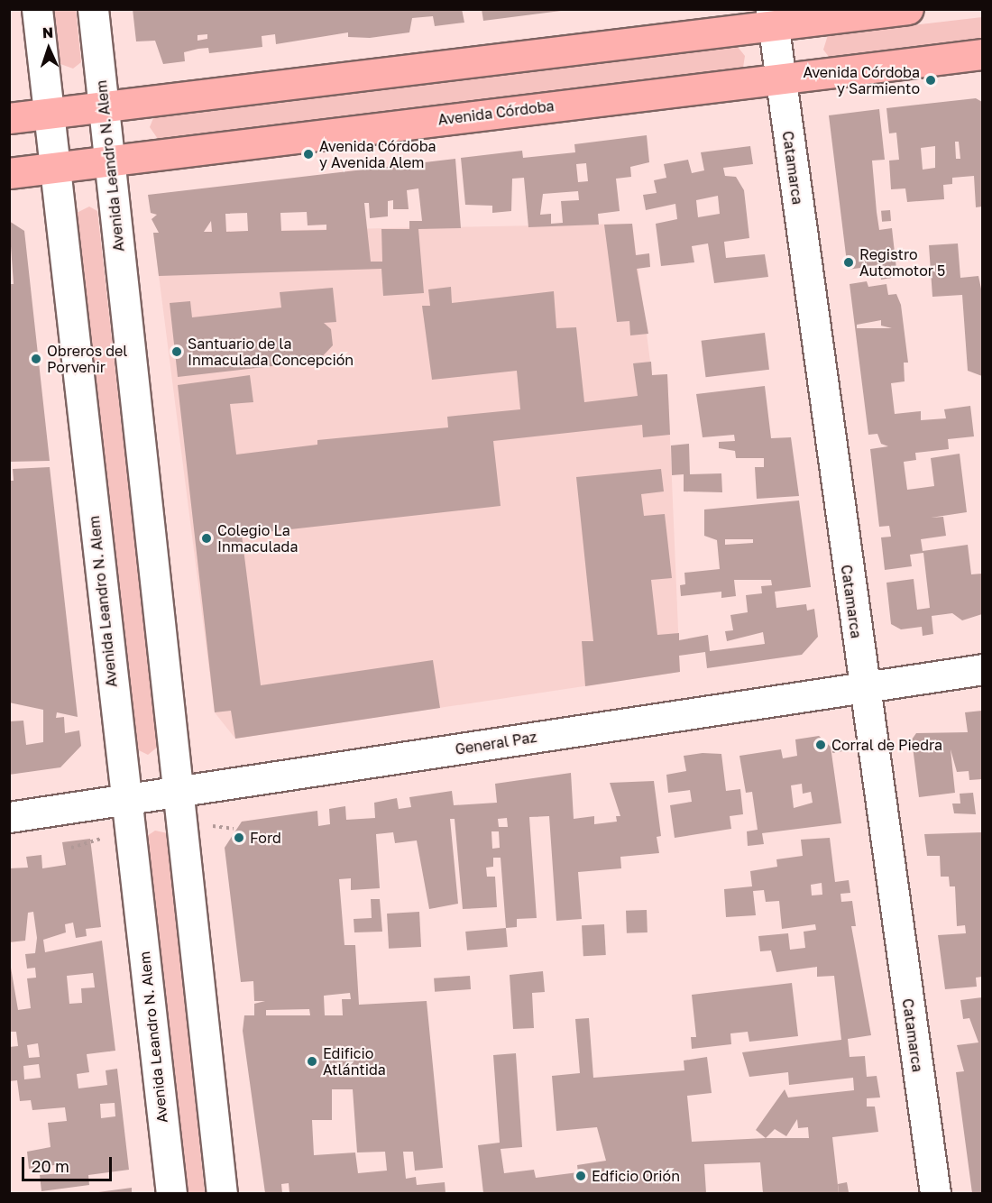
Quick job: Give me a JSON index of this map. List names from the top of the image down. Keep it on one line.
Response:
{"streets":{"main road":["Avenida Córdoba"],"street":["Avenida Leandro N. Alem","Catamarca","General Paz"]},"crossings":[["Avenida Córdoba","Avenida Leandro N. Alem"],["Avenida Córdoba","Catamarca"],["Avenida Leandro N. Alem","General Paz"],["Catamarca","General Paz"]],"places":["Avenida Córdoba y Sarmiento","Avenida Córdoba y Avenida Alem","Registro Automotor 5","Santuario de la Inmaculada Concepción","Obreros del Porvenir","Colegio La Inmaculada","Corral de Piedra","Ford","Edificio Atlántida","Edficio Orión"],"scale_bar":"20 m","north":"top"}
